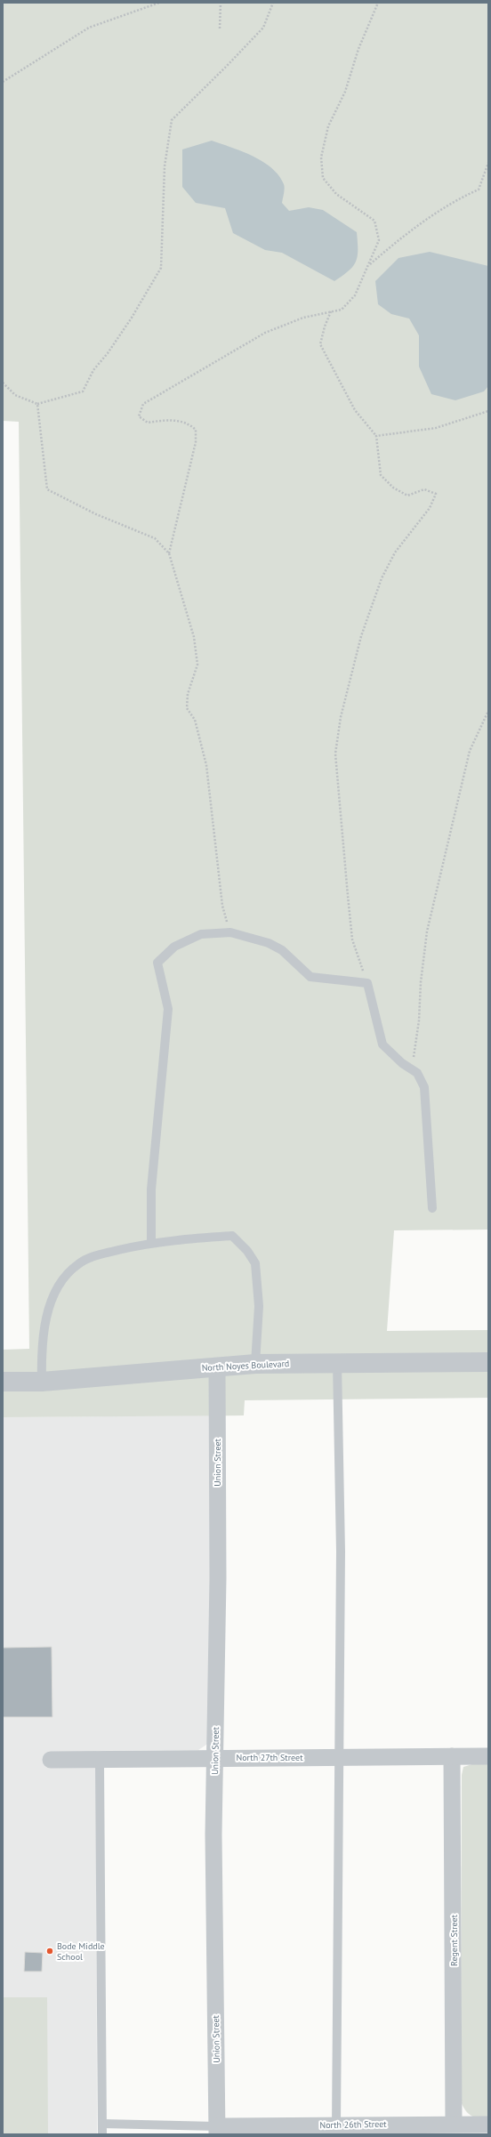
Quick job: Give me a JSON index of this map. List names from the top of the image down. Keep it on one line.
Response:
{"streets":{"street":["North Noyes Boulevard","Union Street","North 27th Street","Regent Street","North 26th Street"]},"crossings":[["North Noyes Boulevard","Union Street"],["Union Street","North 27th Street"],["Union Street","North 26th Street"],["North 27th Street","Regent Street"],["Regent Street","North 26th Street"]],"places":["Bode Middle School"]}
